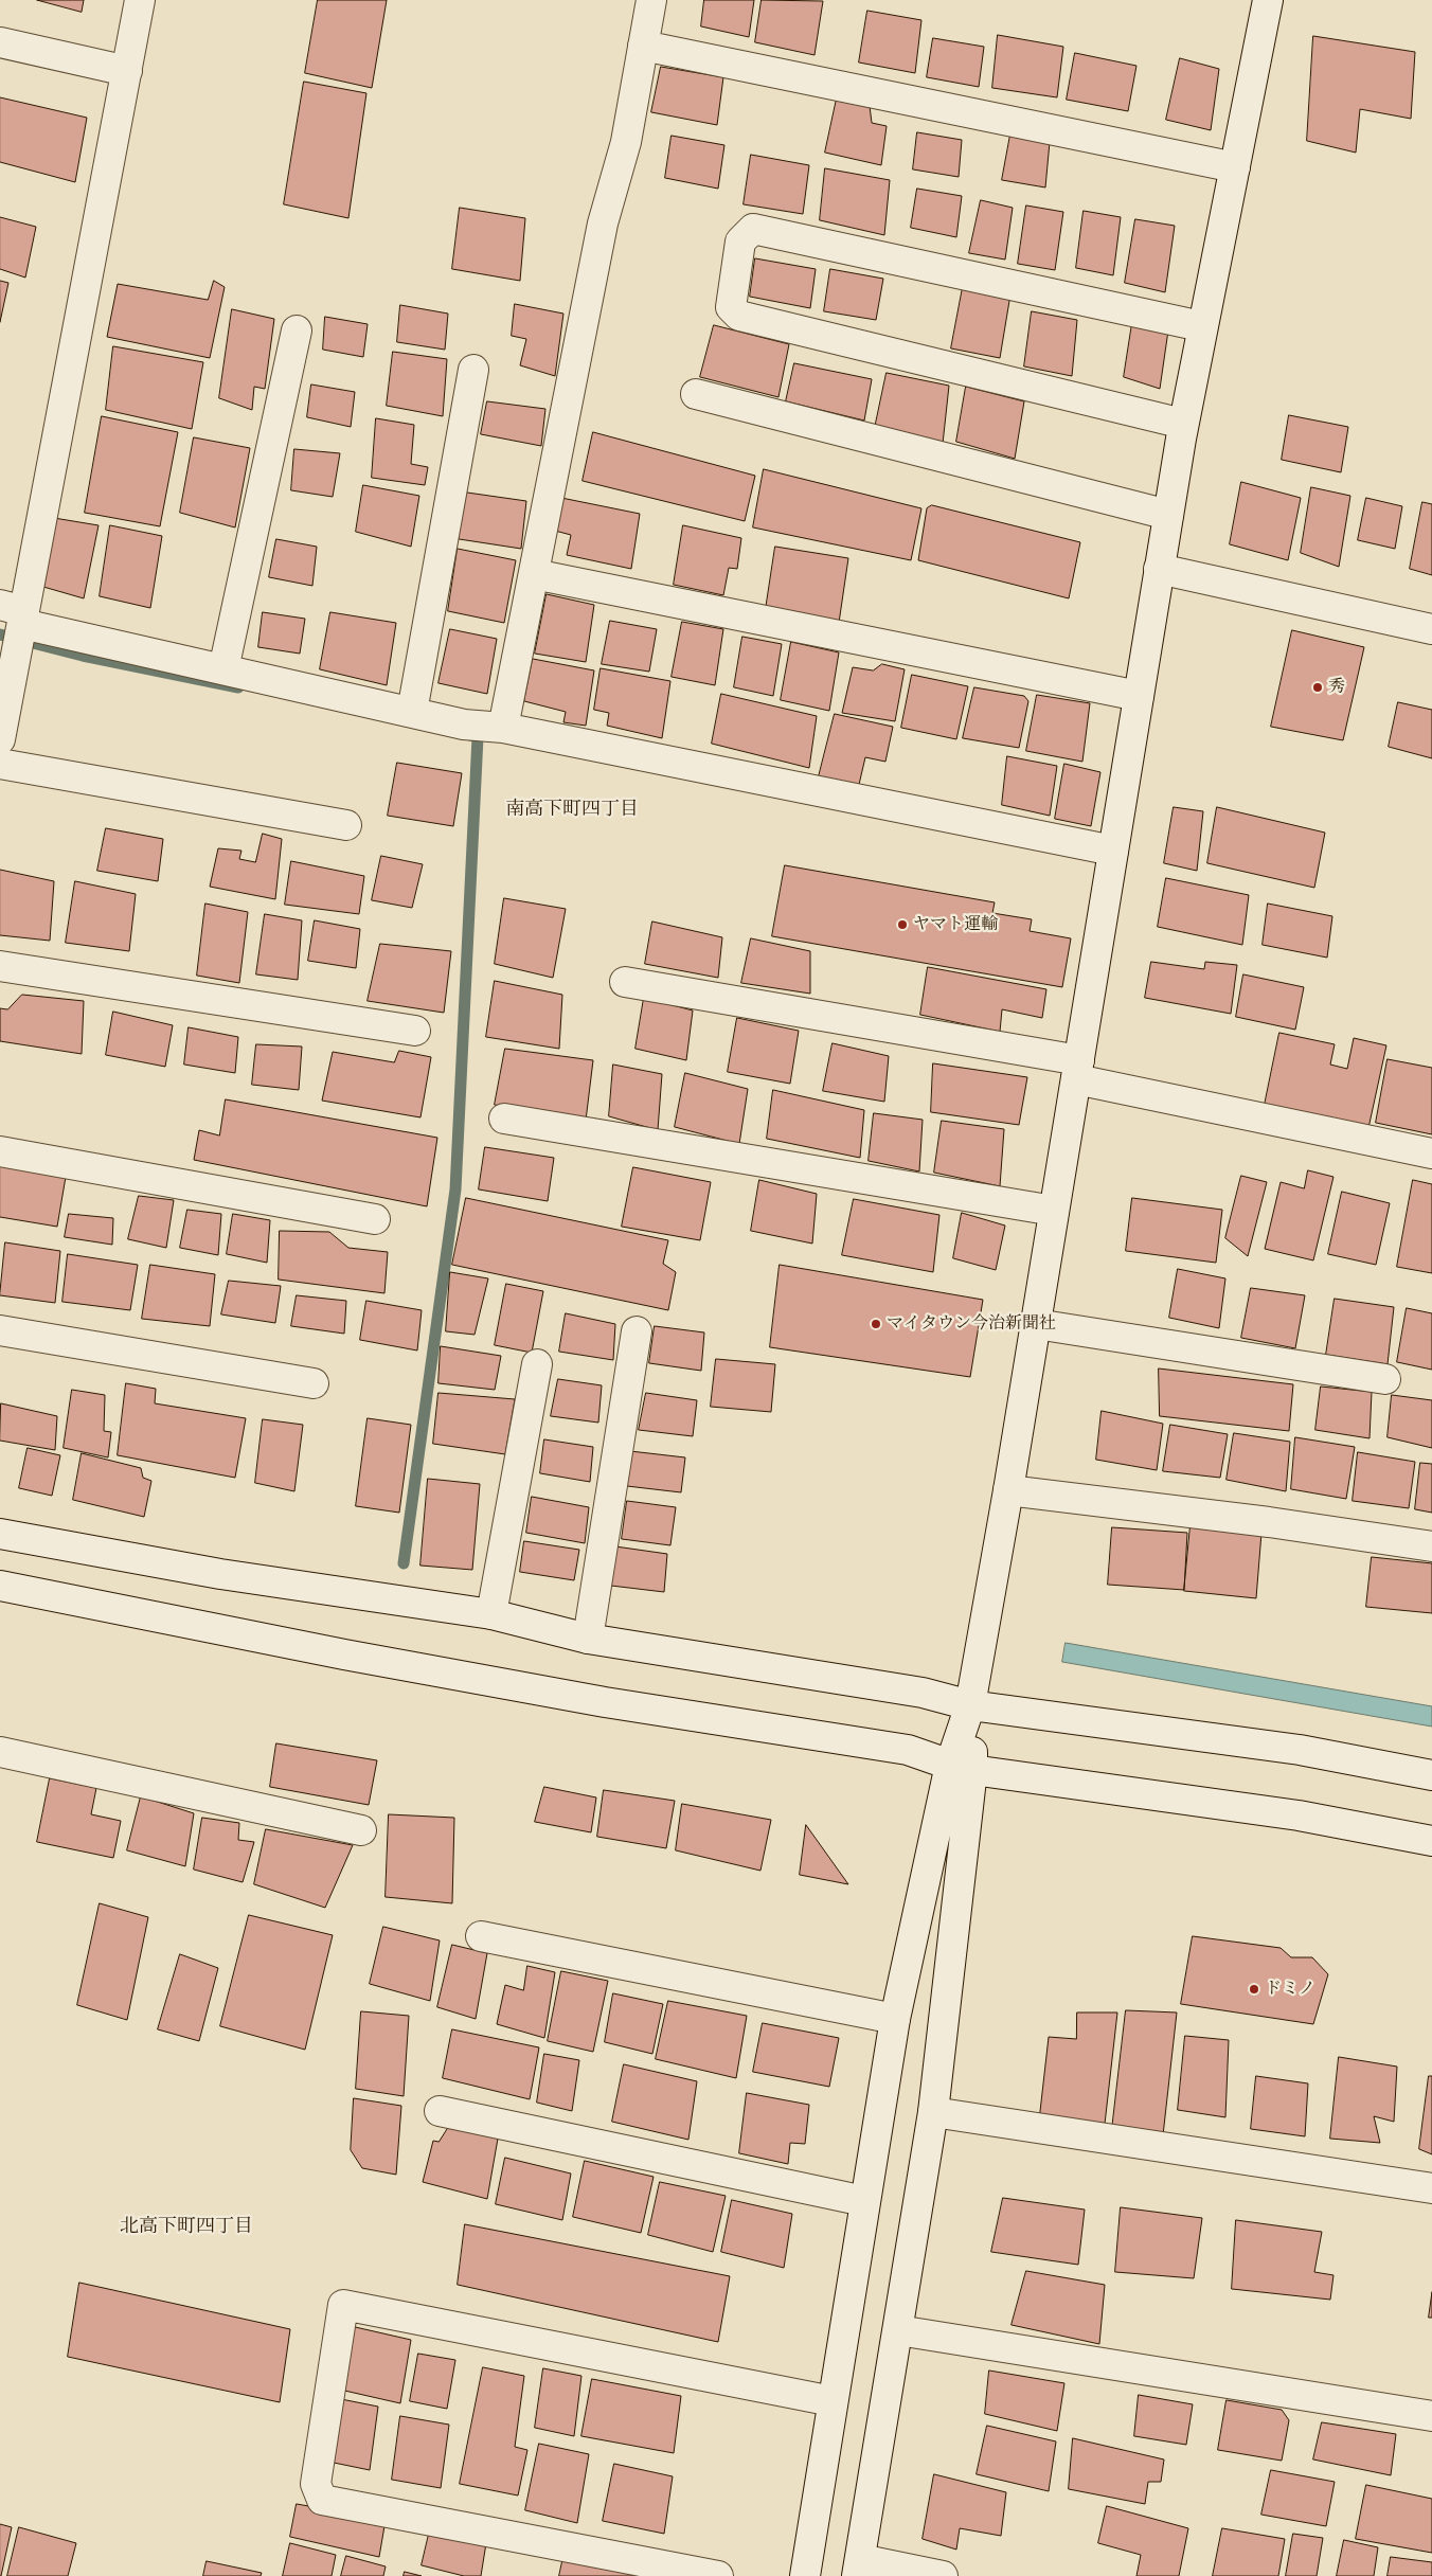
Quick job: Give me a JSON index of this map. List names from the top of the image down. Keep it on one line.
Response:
{"districts":["南高下町四丁目","北高下町四丁目"],"places":["秀","ヤマト運輸","マイタウン今治新聞社","ドミノ"]}
